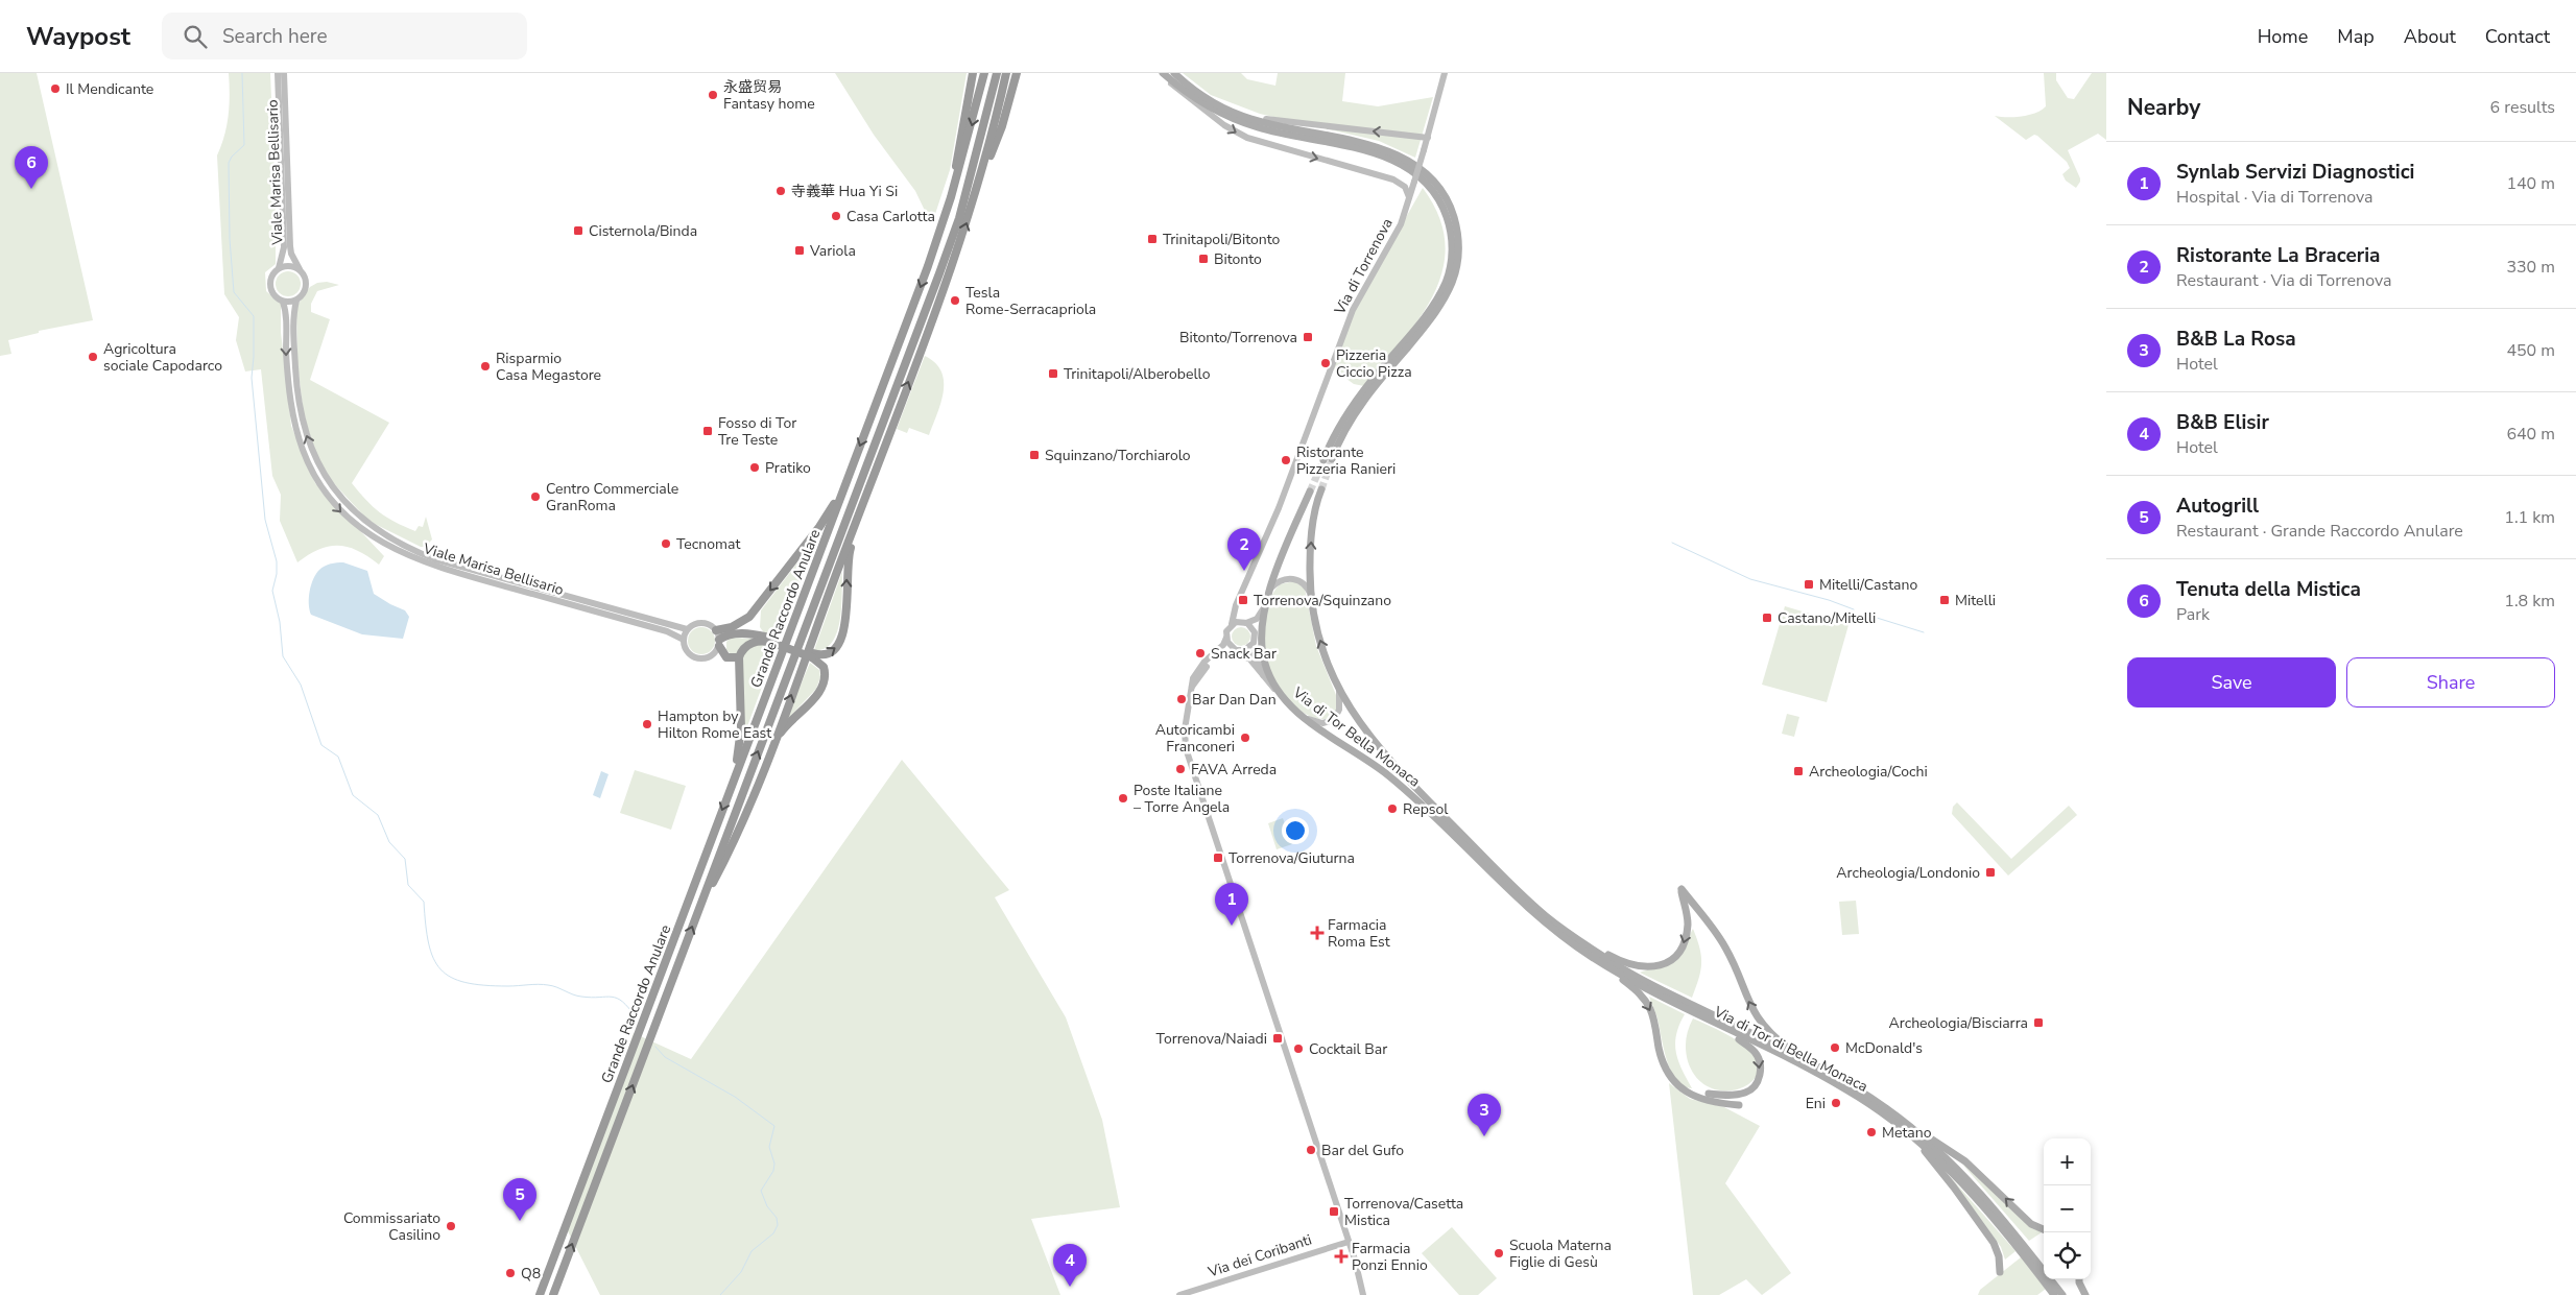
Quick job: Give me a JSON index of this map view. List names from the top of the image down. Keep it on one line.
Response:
{"streets":{"highway":["Grande Raccordo Anulare"],"main road":["Via di Tor Bella Monaca","Via di Tor di Bella Monaca"],"street":["Viale Marisa Bellisario","Via di Torrenova","Via dei Coribanti"]},"crossings":[["Via di Tor Bella Monaca","Via di Tor di Bella Monaca"]],"places":{"other":["Il Mendicante","永盛贸易 Fantasy home","寺義華 Hua Yi Si","Casa Carlotta","Tesla Rome-Serracapriola","Agricoltura sociale Capodarco","Pizzeria Ciccio Pizza","Risparmio Casa Megastore","Ristorante Pizzeria Ranieri","Pratiko","Centro Commerciale GranRoma","Tecnomat","Snack Bar","Bar Dan Dan","Hampton by Hilton Rome East","Autoricambi Franconeri","FAVA Arreda","Poste Italiane – Torre Angela","Repsol","McDonald's","Cocktail Bar","Eni","Metano","Bar del Gufo","Commissariato Casilino","Scuola Materna Figlie di Gesù","Q8"],"transit":["Cisternola/Binda","Trinitapoli/Bitonto","Variola","Bitonto","Bitonto/Torrenova","Trinitapoli/Alberobello","Fosso di Tor Tre Teste","Squinzano/Torchiarolo","Mitelli/Castano","Torrenova/Squinzano","Mitelli","Castano/Mitelli","Archeologia/Cochi","Torrenova/Giuturna","Archeologia/Londonio","Archeologia/Bisciarra","Torrenova/Naiadi","Torrenova/Casetta Mistica"],"health":["Farmacia Roma Est","Farmacia Ponzi Ennio"]},"page":{"header":"Waypost","search":"Search here","nav":["Home","Map","About","Contact"],"heading":["Nearby","6 results"],"list":[{"mark":"1","name":"Synlab Servizi Diagnostici","note":"Hospital · Via di Torrenova","value":"140 m"},{"mark":"2","name":"Ristorante La Braceria","note":"Restaurant · Via di Torrenova","value":"330 m"},{"mark":"3","name":"B&B La Rosa","note":"Hotel","value":"450 m"},{"mark":"4","name":"B&B Elisir","note":"Hotel","value":"640 m"},{"mark":"5","name":"Autogrill","note":"Restaurant · Grande Raccordo Anulare","value":"1.1 km"},{"mark":"6","name":"Tenuta della Mistica","note":"Park","value":"1.8 km"}],"pins":["6","2","1","3","5","4"],"buttons":["Save","Share"],"map_buttons":["+","−"]}}
